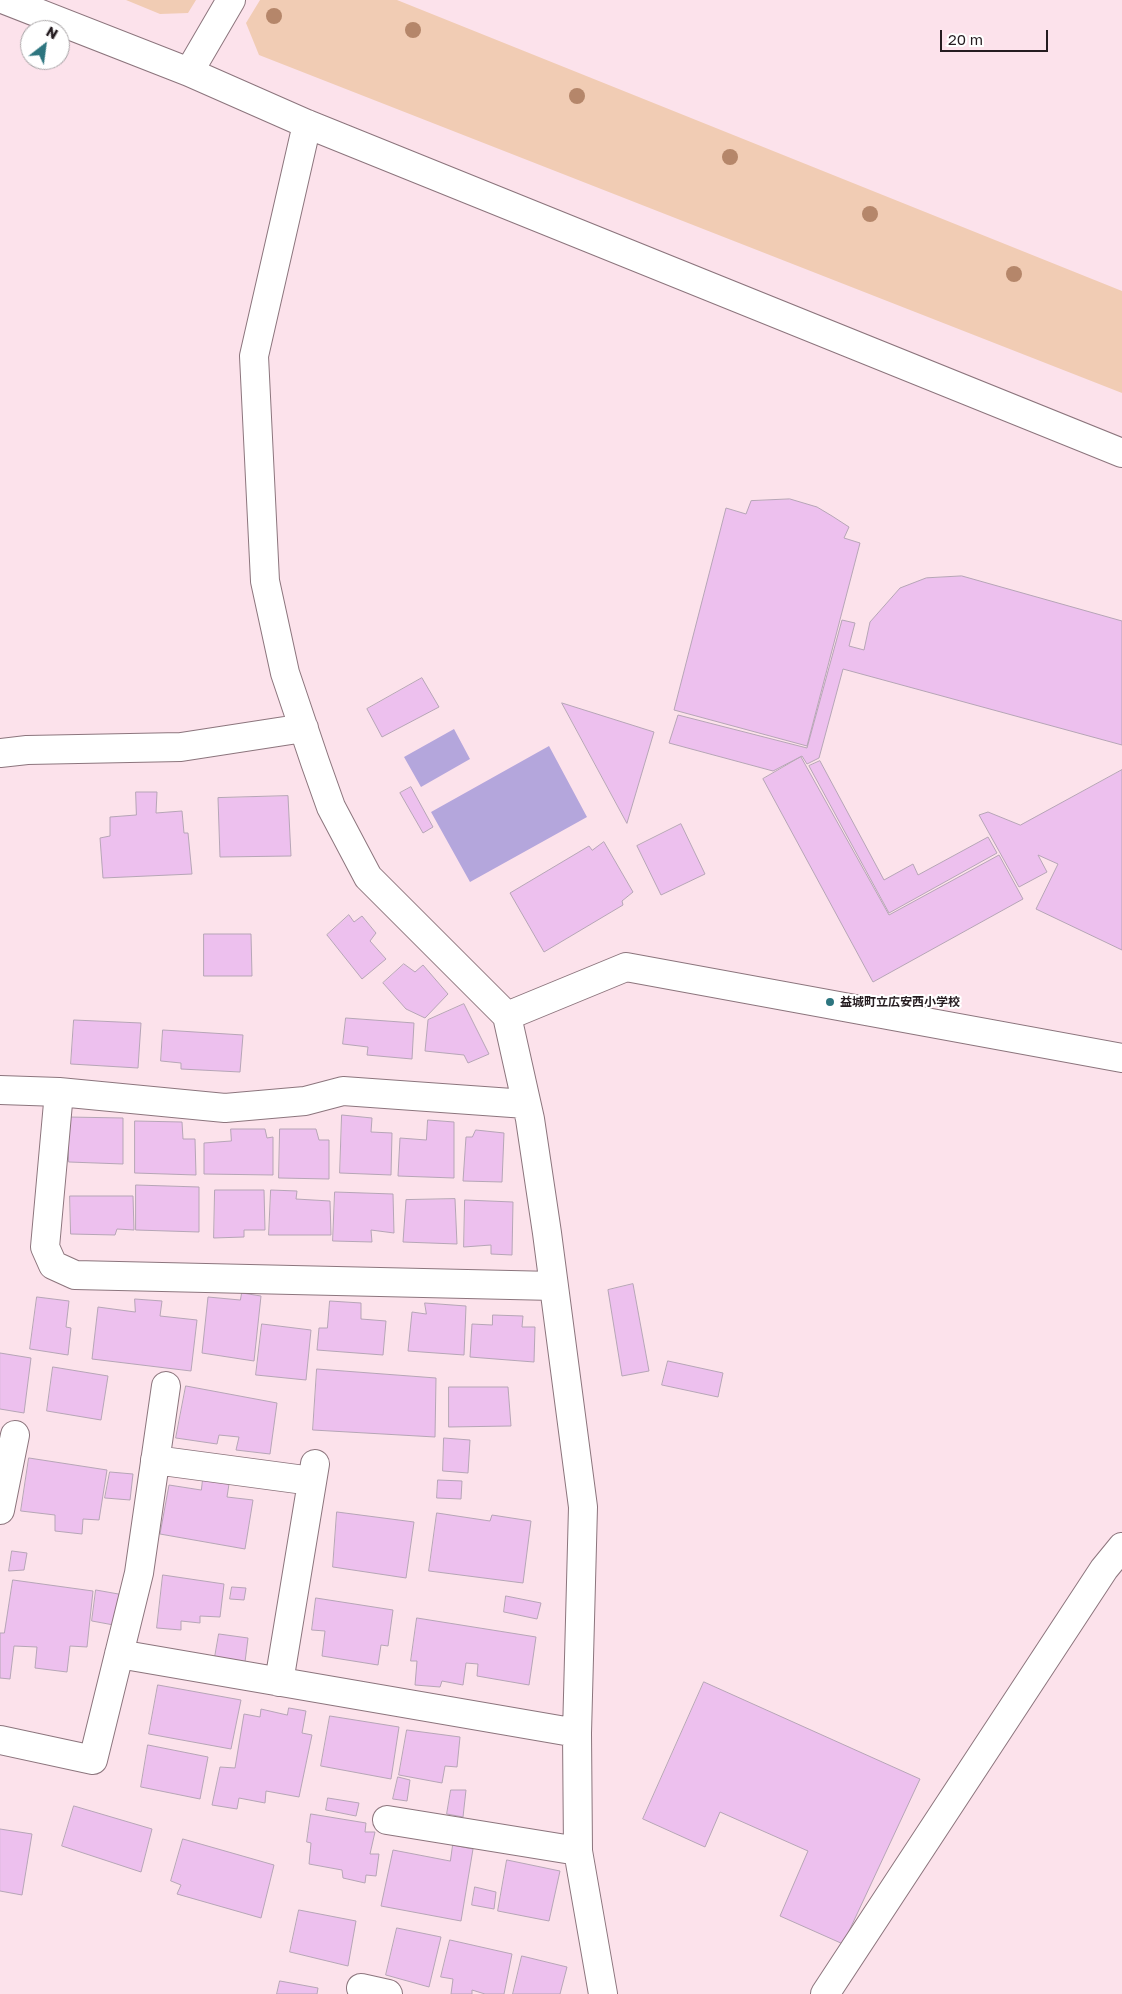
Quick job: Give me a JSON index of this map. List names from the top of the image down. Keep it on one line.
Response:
{"places":["益城町立広安西小学校"],"scale_bar":"20 m","north":"top right"}
